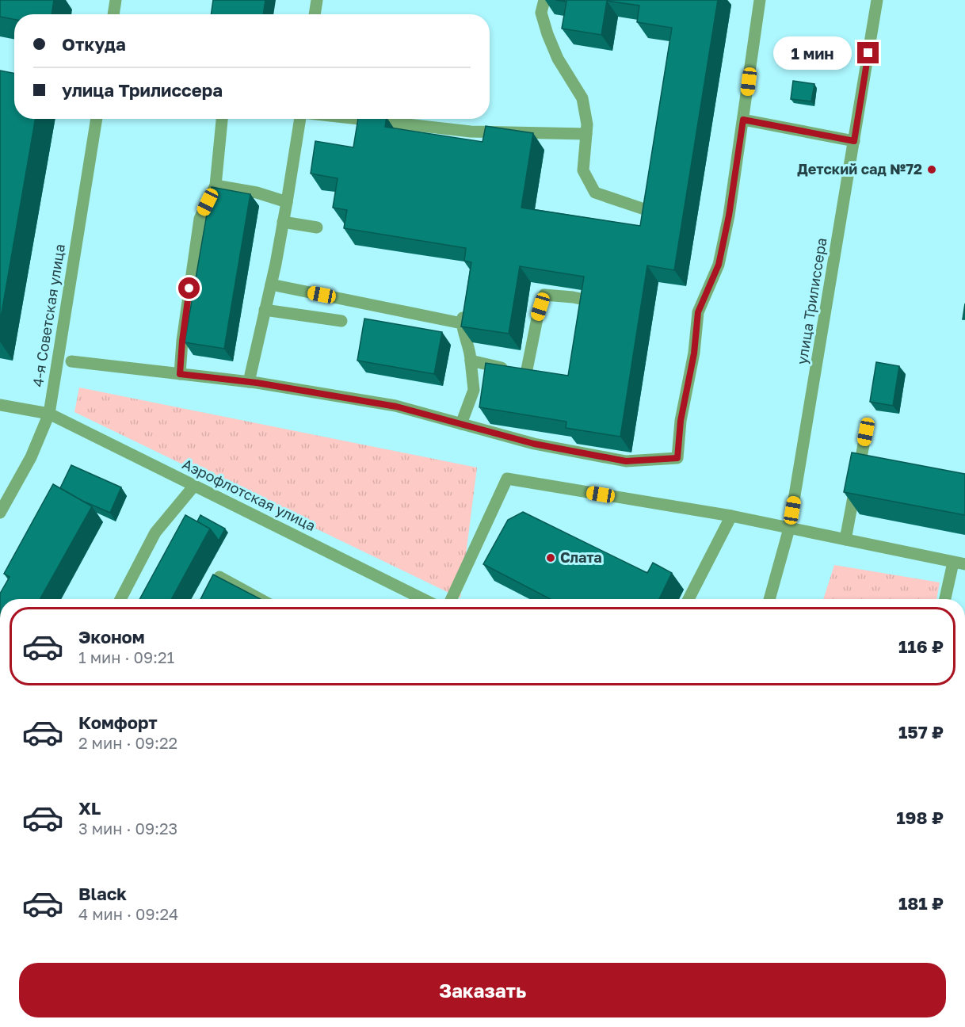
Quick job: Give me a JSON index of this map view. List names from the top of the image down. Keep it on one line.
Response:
{"streets":{"street":["улица Трилиссера","4-я Советская улица","Аэрофлотская улица"]},"crossings":[["4-я Советская улица","Аэрофлотская улица"]],"places":["Детский сад №72","Слата"],"page":{"banner":["Откуда","улица Трилиссера"],"bubble":"1 мин","list":[{"name":"Эконом","note":"1 мин · 09:21","value":"116 ₽"},{"name":"Комфорт","note":"2 мин · 09:22","value":"157 ₽"},{"name":"XL","note":"3 мин · 09:23","value":"198 ₽"},{"name":"Black","note":"4 мин · 09:24","value":"181 ₽"}],"buttons":"Заказать"}}
